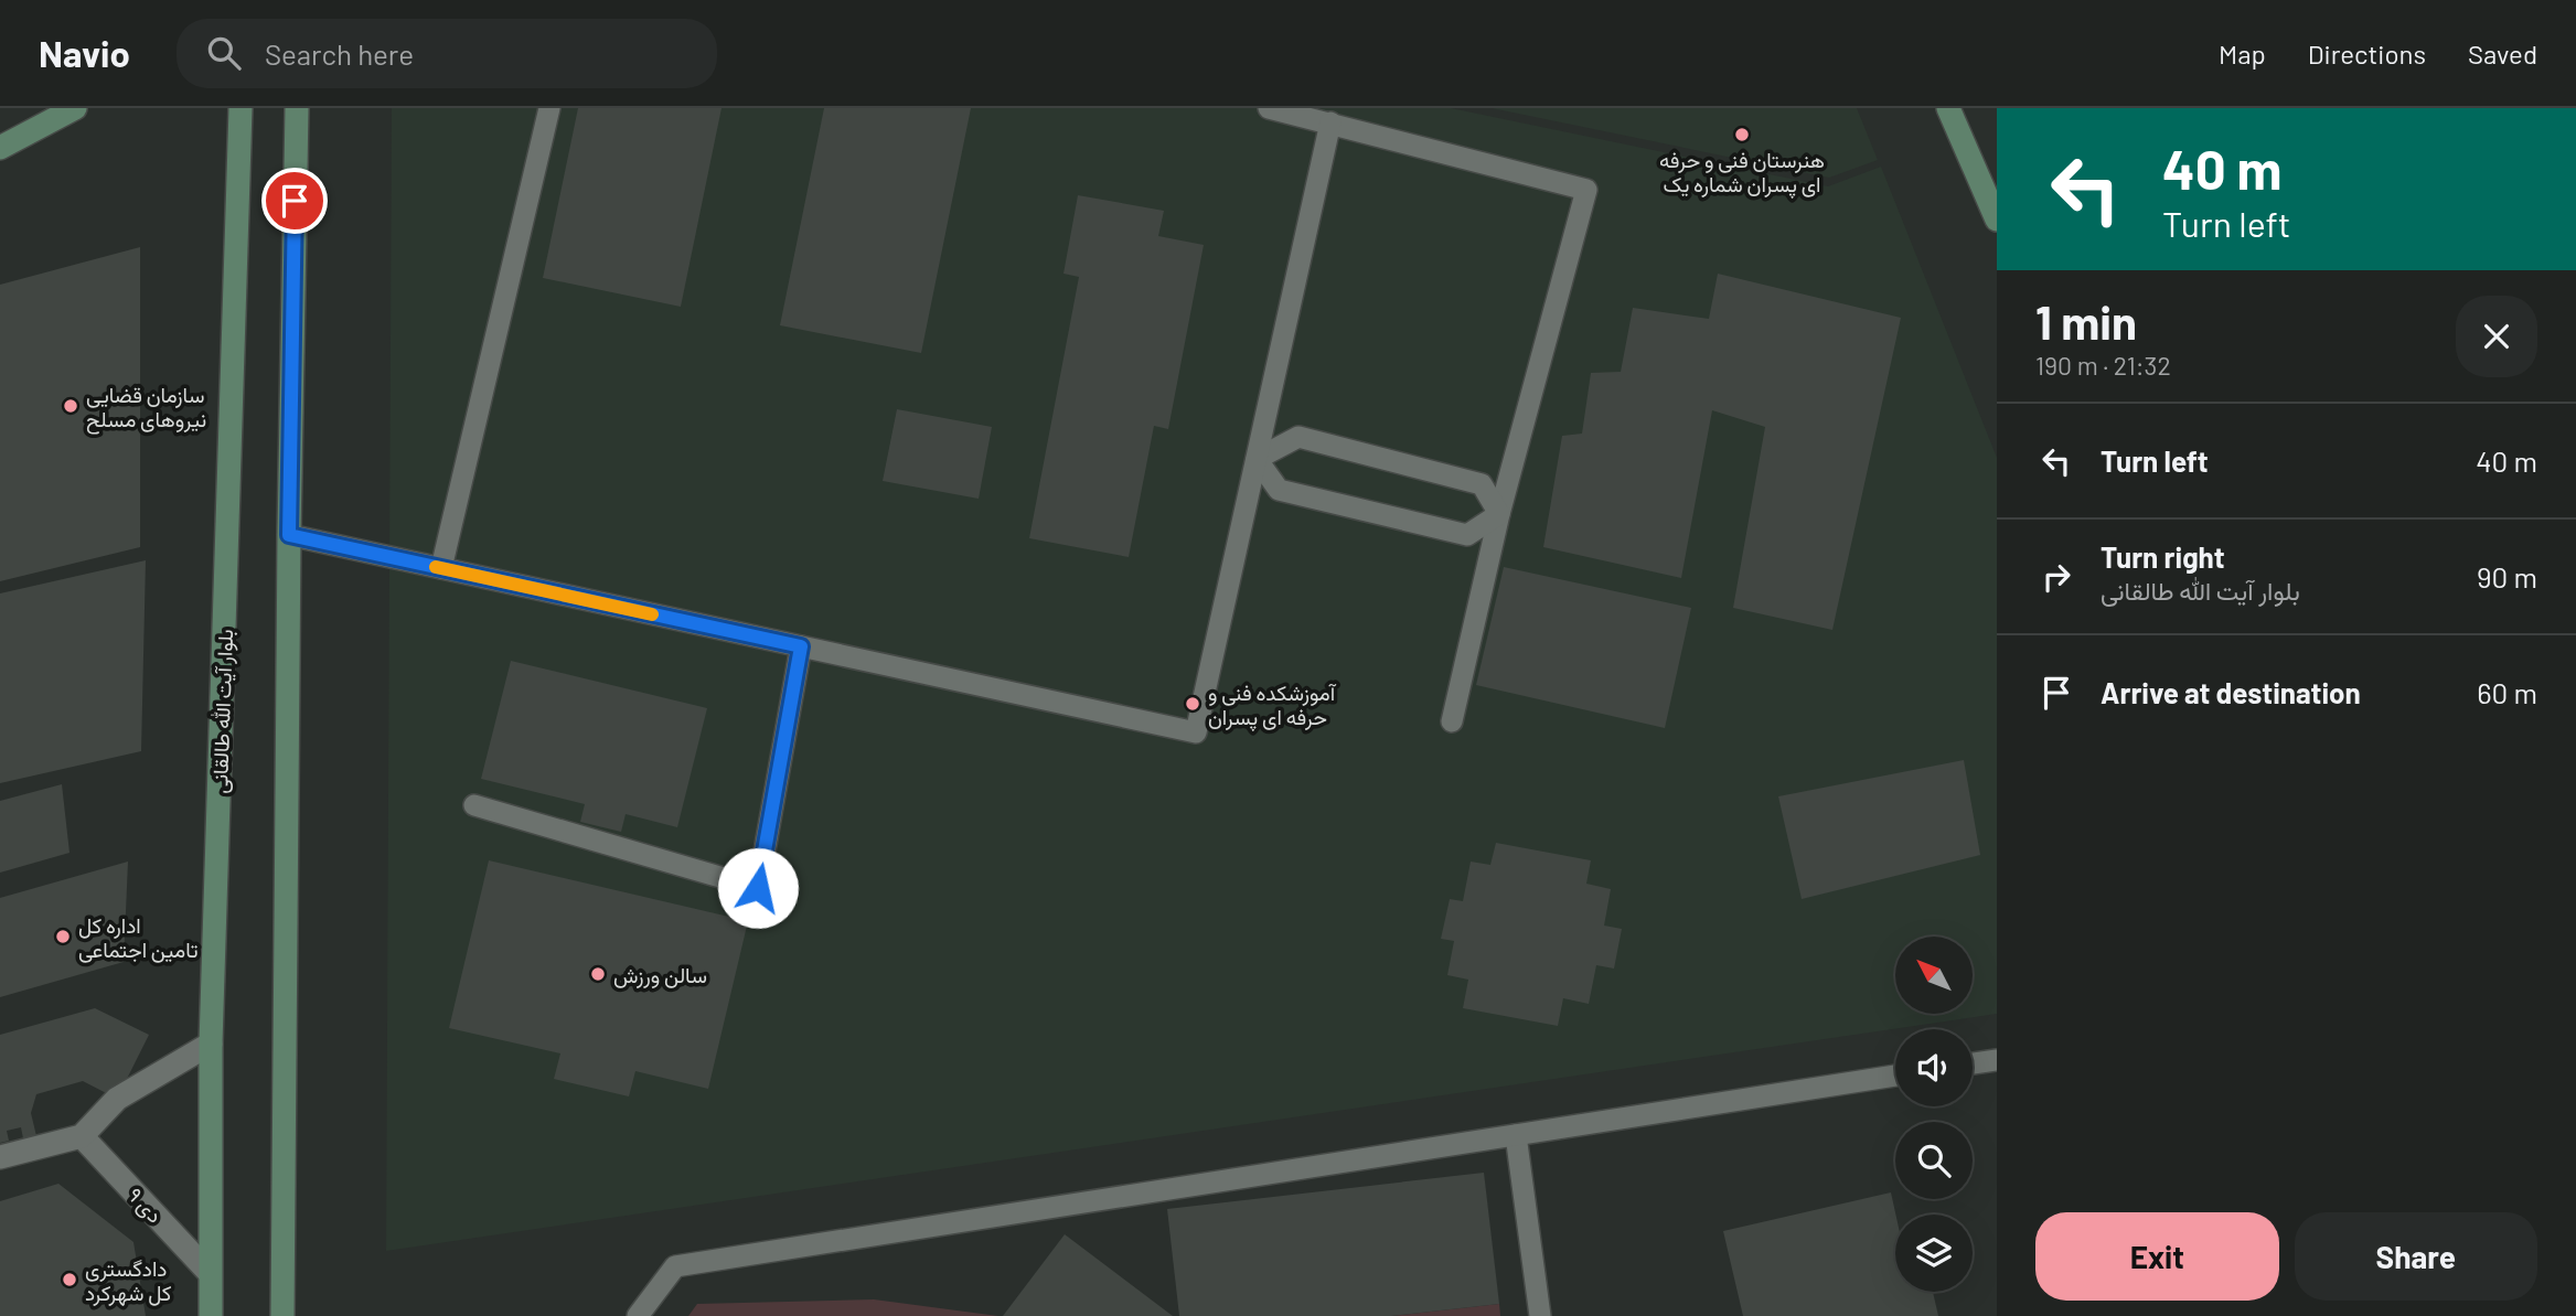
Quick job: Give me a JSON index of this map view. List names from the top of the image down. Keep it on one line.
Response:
{"streets":{"main road":["بلوار آیت الله طالقانی"],"street":["۹ دی"]},"crossings":[["بلوار آیت الله طالقانی","۹ دی"]],"places":["هنرستان فنی و حرفه ای پسران شماره یک","سازمان قضایی نیروهای مسلح","آموزشکده فنی و حرفه ای پسران","اداره کل تامین اجتماعی","سالن ورزش","دادگستری کل شهرکرد"],"north":"top left","page":{"header":"Navio","search":"Search here","nav":["Map","Directions","Saved"],"turn":["40 m","Turn left"],"heading":["1 min","190 m · 21:32"],"list":[{"name":"Turn left","value":"40 m"},{"name":"Turn right","note":"بلوار آیت الله طالقانی","value":"90 m"},{"name":"Arrive at destination","value":"60 m"}],"buttons":["Exit","Share"]}}
